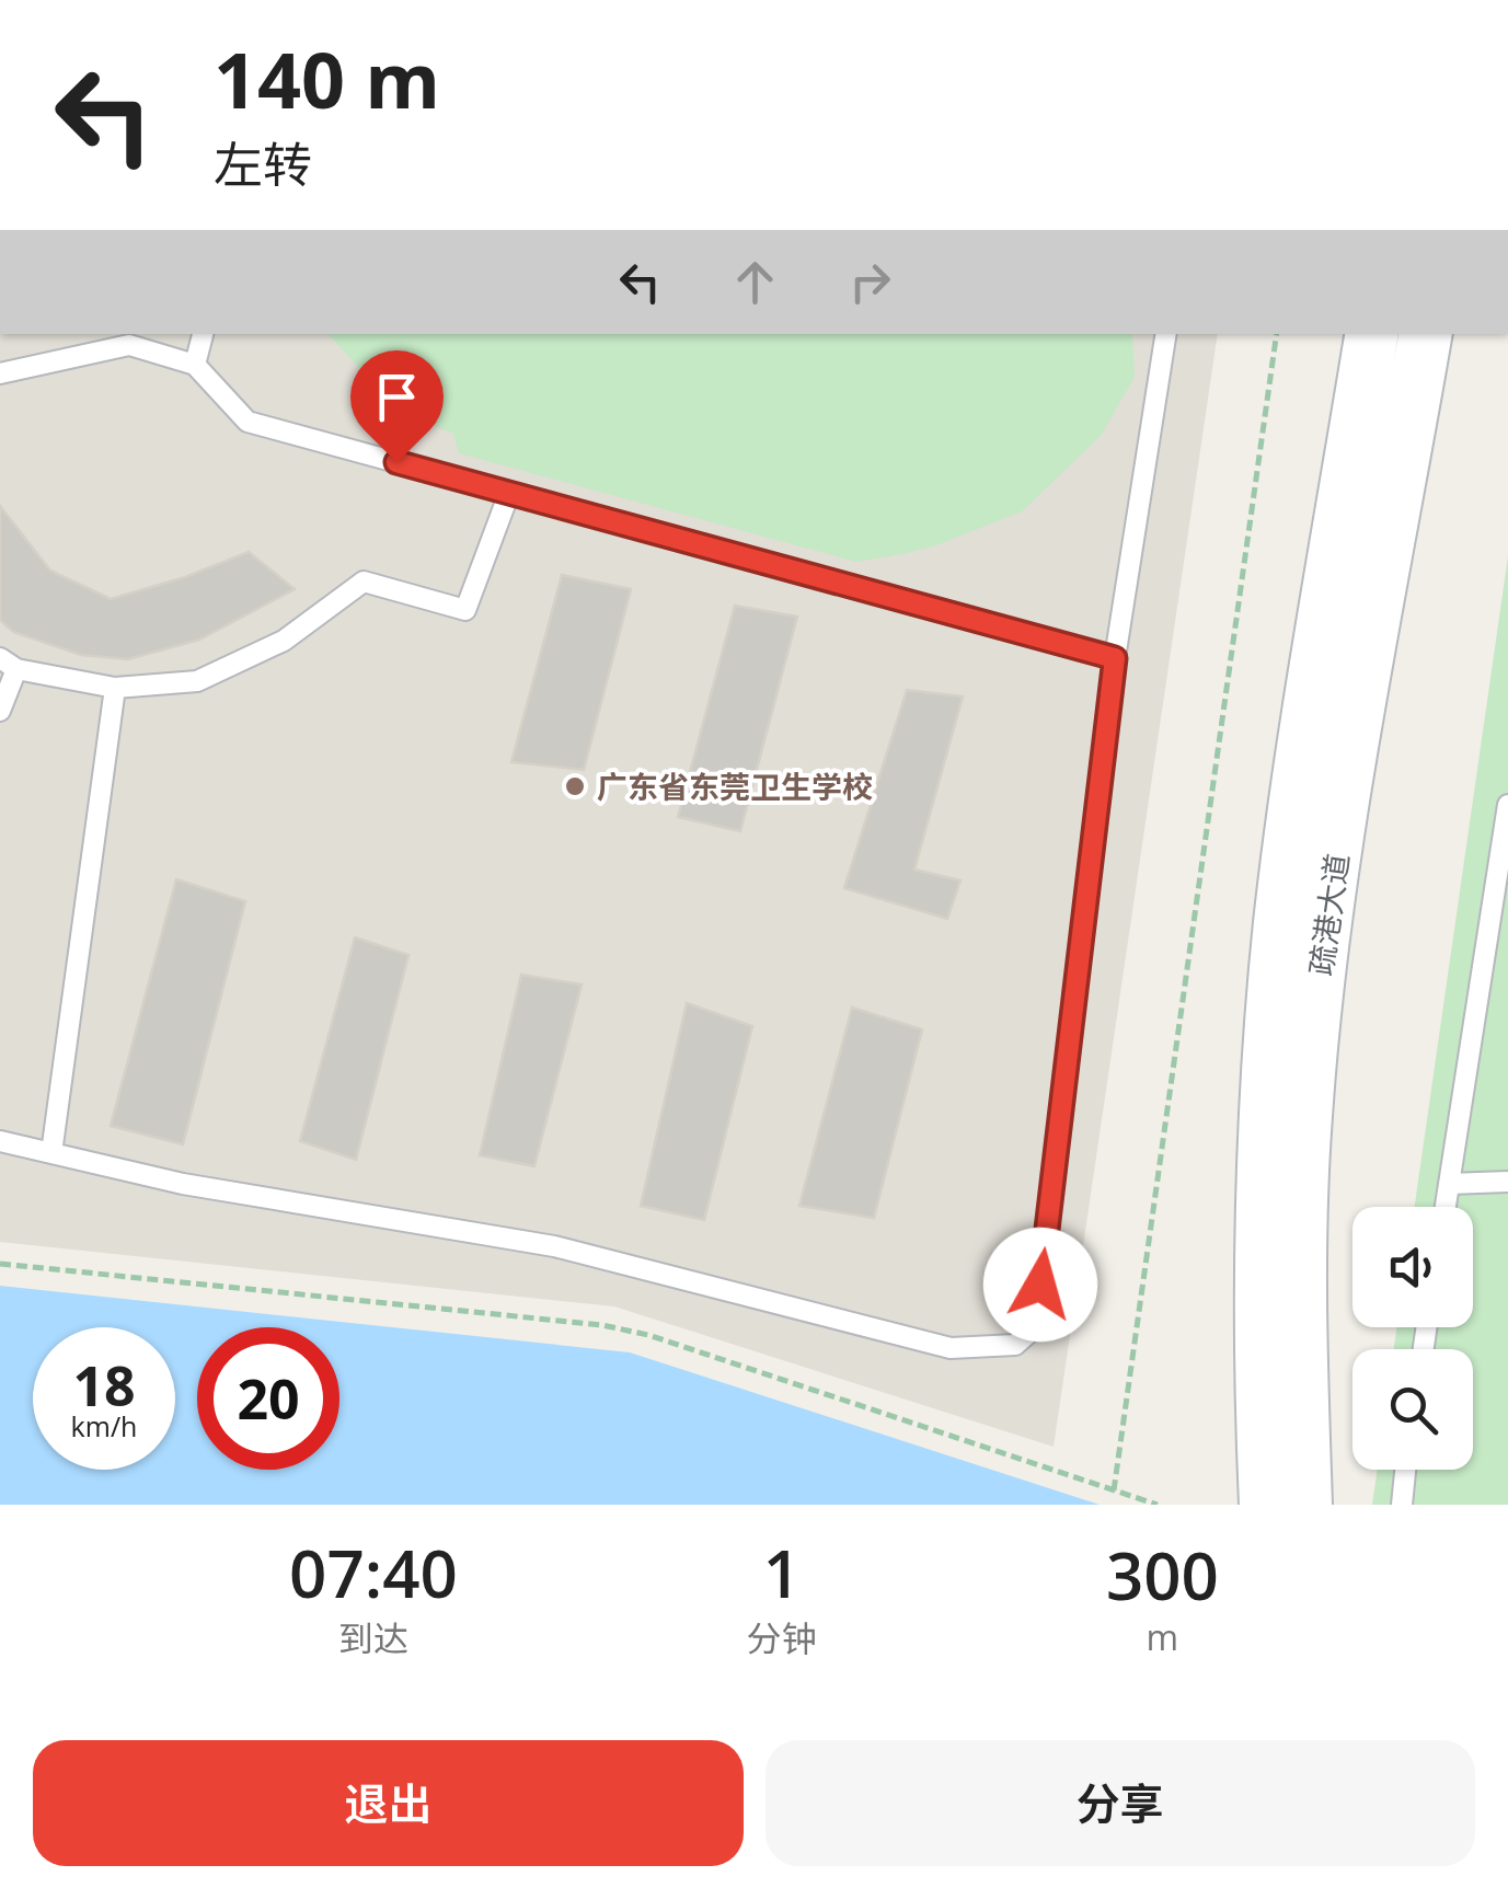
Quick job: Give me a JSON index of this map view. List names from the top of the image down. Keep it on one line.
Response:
{"streets":{"main road":["疏港大道"]},"places":["广东省东莞卫生学校"],"page":{"turn":["140 m","左转"],"speed":"18 km/h","limit":"20","eta":["07:40","到达","1","分钟","300","m"],"buttons":["退出","分享"]}}
